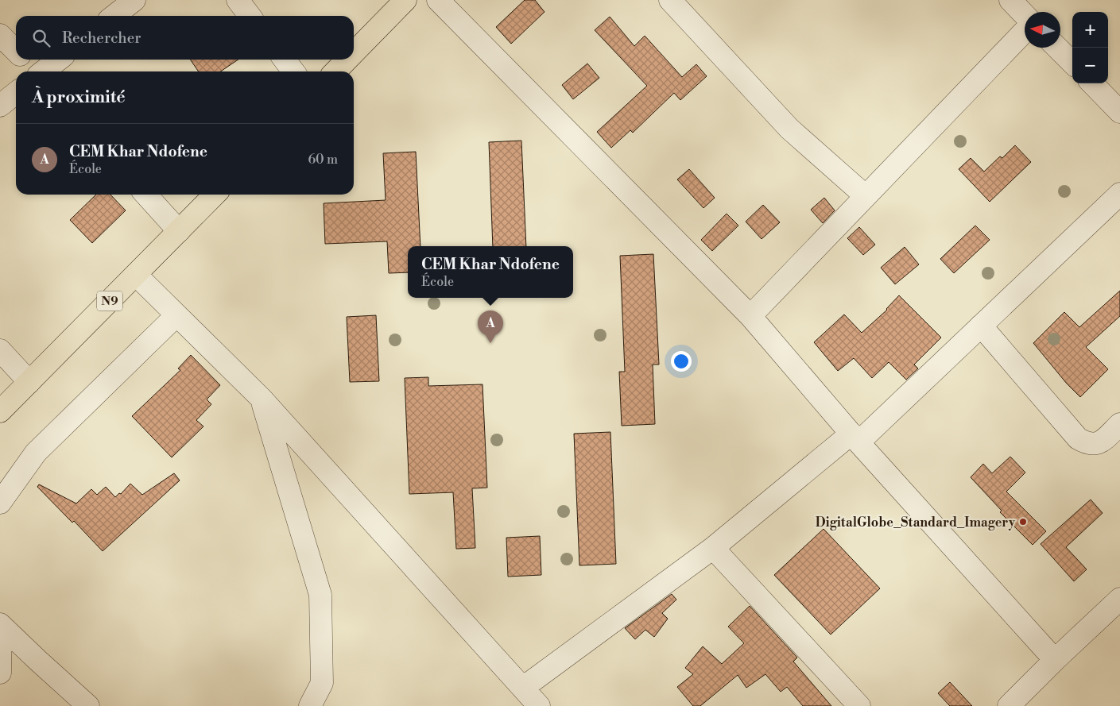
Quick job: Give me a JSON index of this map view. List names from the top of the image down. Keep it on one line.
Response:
{"streets":{"main road":["N9"]},"places":["DigitalGlobe_Standard_Imagery"],"north":"left","page":{"map_buttons":["+","−"],"search":"Rechercher","heading":"À proximité","list":[{"mark":"A","name":"CEM Khar Ndofene","note":"École","value":"60 m"}],"popup":["CEM Khar Ndofene","École"],"pins":"A"}}
